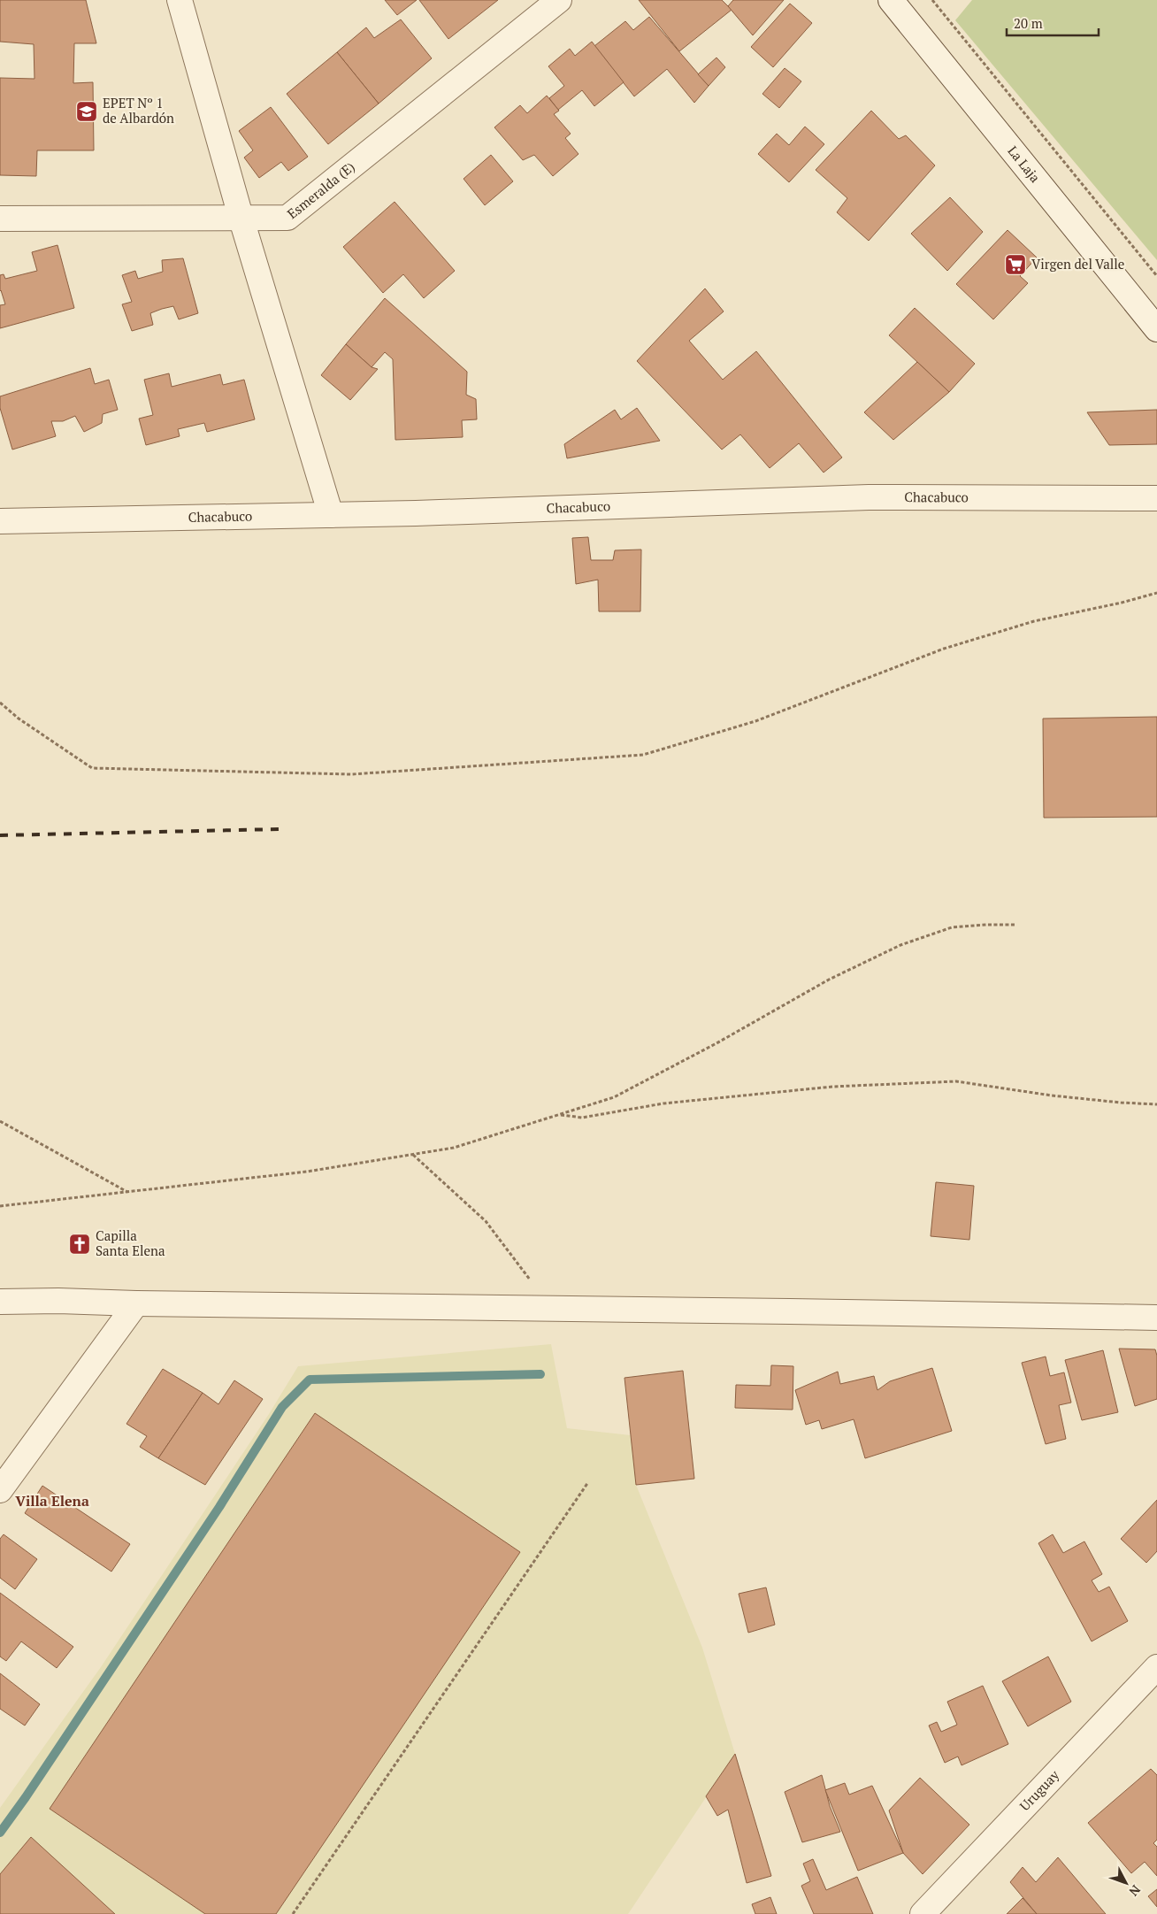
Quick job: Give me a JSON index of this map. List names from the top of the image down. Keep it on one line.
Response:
{"streets":{"street":["La Laja","Esmeralda (E)","Chacabuco","Uruguay"]},"districts":["Villa Elena"],"places":{"school or university":["EPET Nº 1 de Albardón"],"supermarket":["Virgen del Valle"],"church":["Capilla Santa Elena"]},"scale_bar":"20 m","north":"bottom right"}
